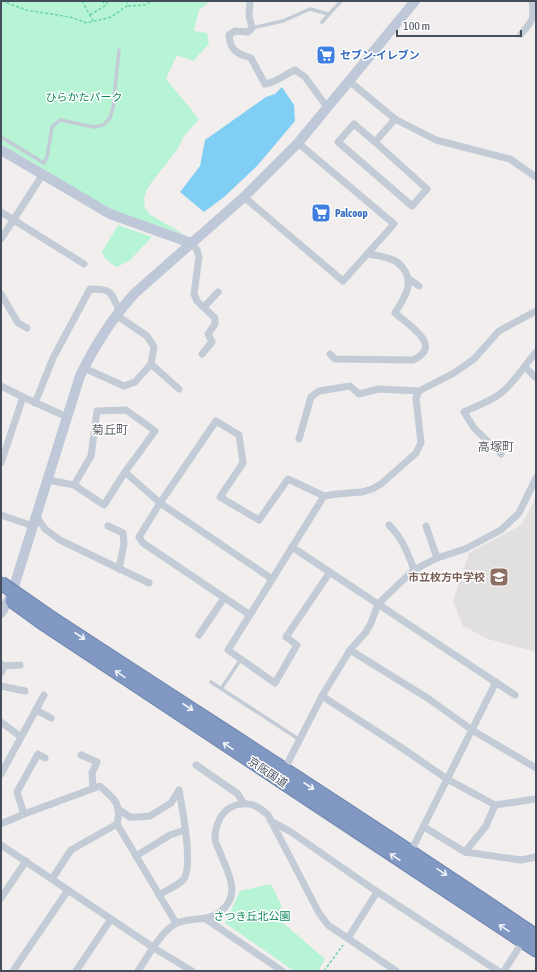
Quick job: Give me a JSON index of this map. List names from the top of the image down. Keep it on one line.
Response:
{"streets":{"highway":["京阪国道"]},"districts":["菊丘町","高塚町"],"parks":["ひらかたパーク","さつき丘北公園"],"places":{"supermarket":["セブン-イレブン","Palcoop"],"school or university":["市立枚方中学校"]},"scale_bar":"100 m"}
